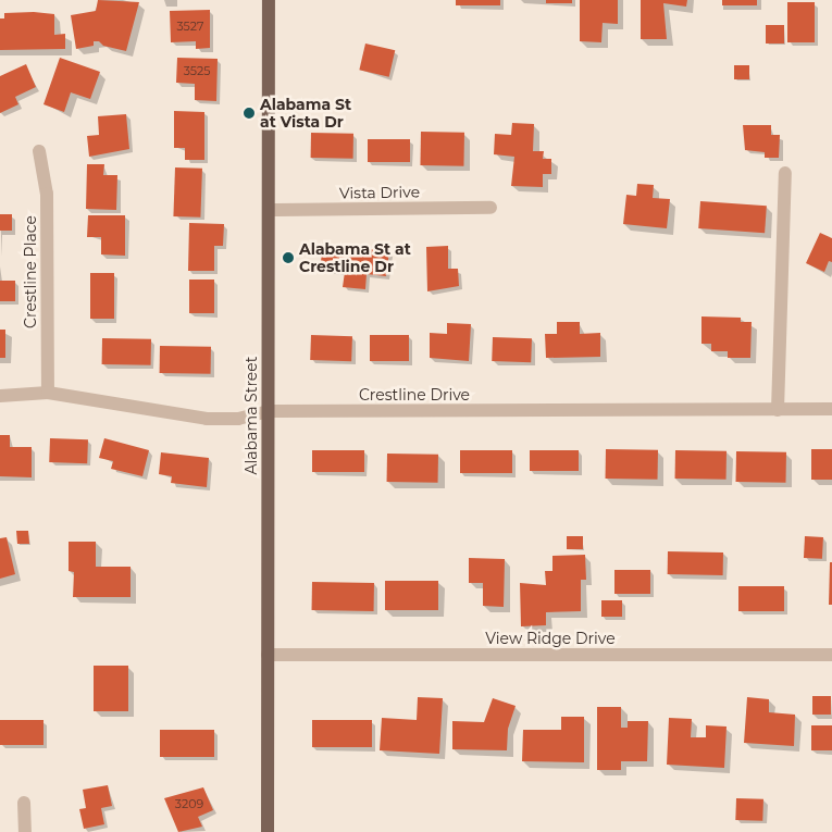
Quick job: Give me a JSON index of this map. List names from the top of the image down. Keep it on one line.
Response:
{"streets":{"main road":["Alabama Street"],"street":["Vista Drive","Crestline Place","Crestline Drive","View Ridge Drive"]},"crossings":[["Vista Drive","Alabama Street"],["Crestline Place","Crestline Drive"],["Crestline Drive","Alabama Street"],["Alabama Street","View Ridge Drive"]],"places":["Alabama St at Vista Dr","Alabama St at Crestline Dr"],"house_numbers":["3527","3525","3209"]}
